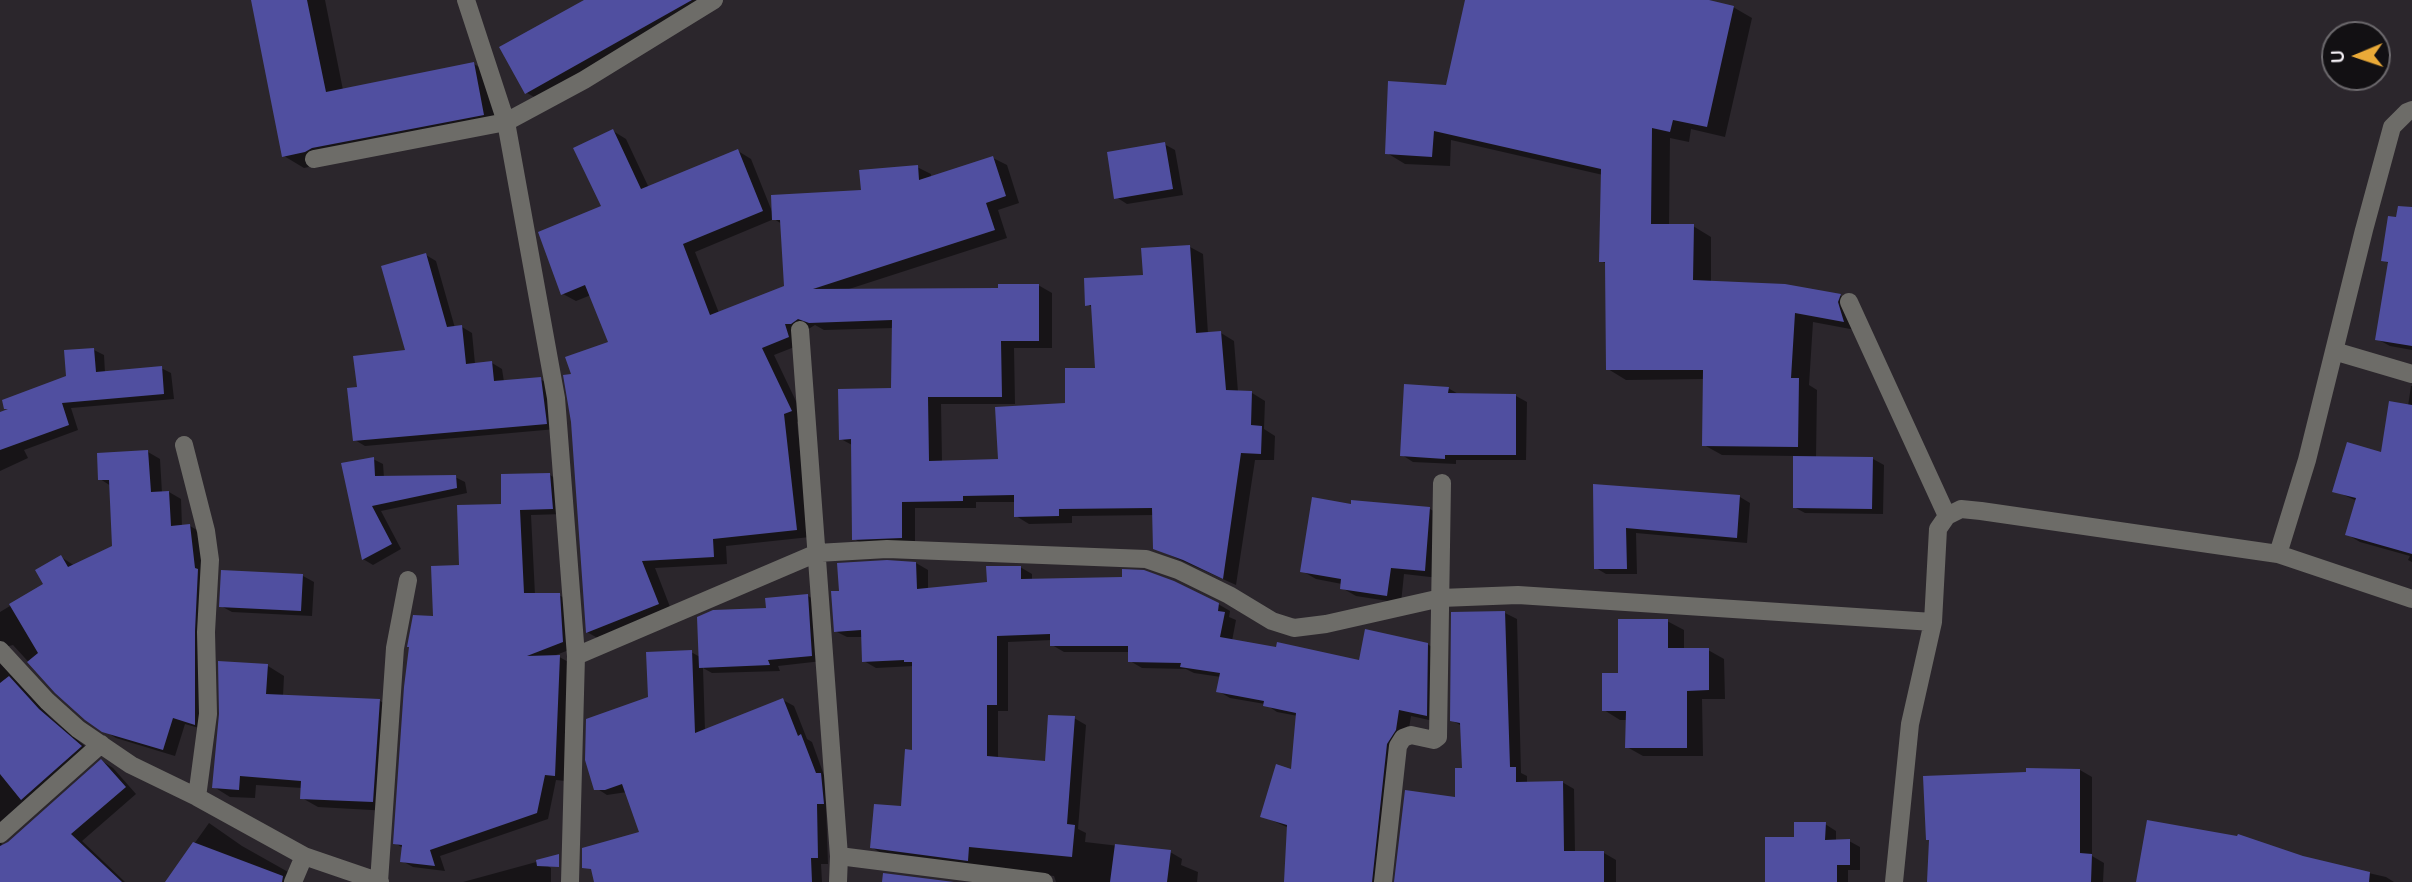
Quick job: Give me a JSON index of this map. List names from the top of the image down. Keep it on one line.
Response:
{"north":"left"}
